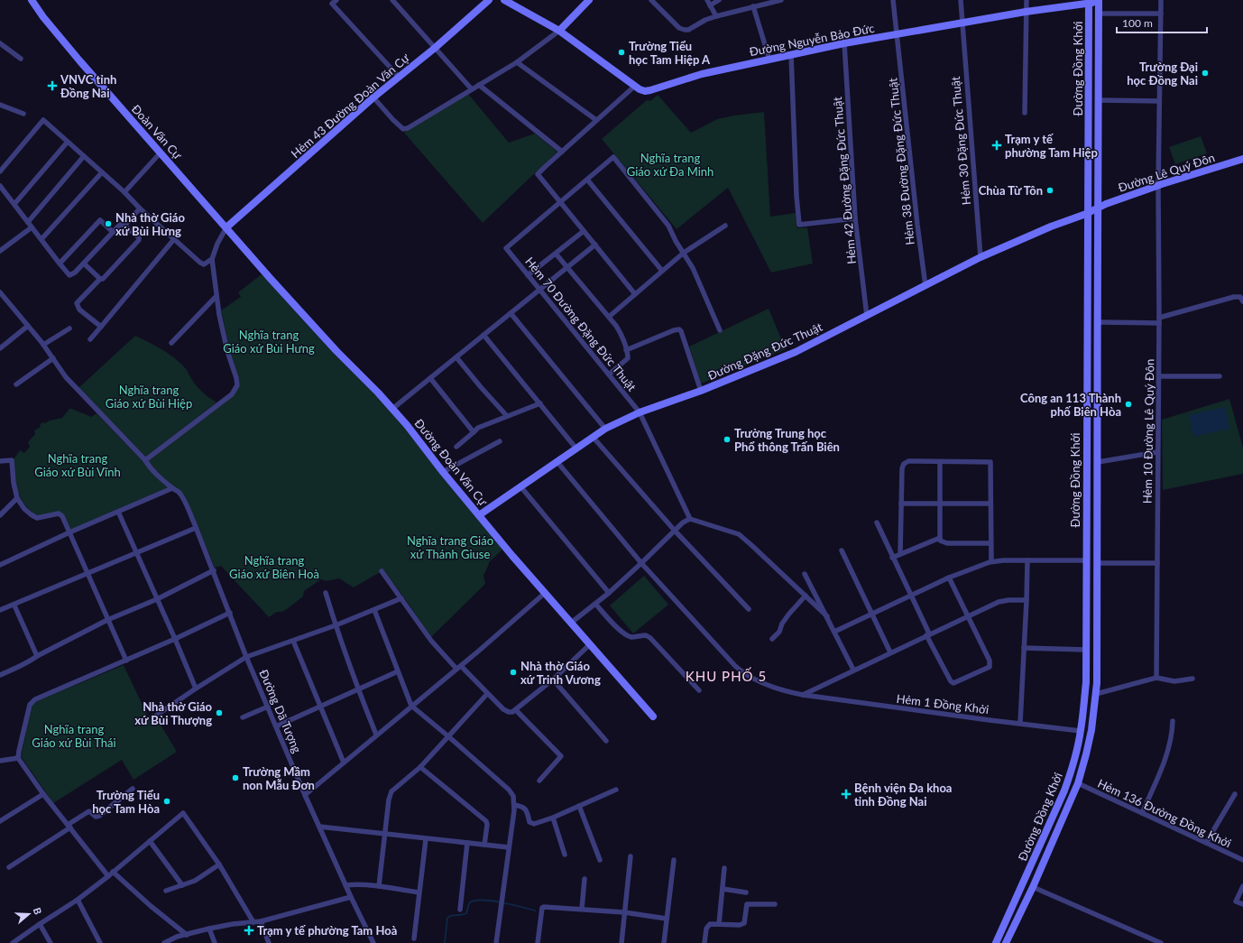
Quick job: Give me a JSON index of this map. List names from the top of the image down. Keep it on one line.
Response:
{"streets":{"street":["Đường Nguyễn Bảo Đức","Đường Đồng Khởi","Hẻm 43 Đường Đoàn Văn Cự","Đoàn Văn Cự","Hẻm 30 Đặng Đức Thuật","Hẻm 38 Đường Đặng Đức Thuật","Đường Lê Quý Đôn","Hẻm 42 Đường Đặng Đức Thuật","Hẻm 70 Đường Đặng Đức Thuật","Đường Đặng Đức Thuật","Hẻm 10 Đường Lê Quý Đôn","Đường Đoàn Văn Cự","Hẻm 1 Đồng Khởi","Đường Dã Tượng","Hẻm 136 Đường Đồng Khởi"]},"crossings":[["Đường Nguyễn Bảo Đức","Đường Đồng Khởi"],["Đường Nguyễn Bảo Đức","Hẻm 30 Đặng Đức Thuật"],["Đường Nguyễn Bảo Đức","Hẻm 38 Đường Đặng Đức Thuật"],["Đường Nguyễn Bảo Đức","Hẻm 42 Đường Đặng Đức Thuật"],["Đường Đồng Khởi","Đường Lê Quý Đôn"],["Đường Đồng Khởi","Đường Đặng Đức Thuật"],["Đường Đồng Khởi","Hẻm 1 Đồng Khởi"],["Đường Đồng Khởi","Hẻm 136 Đường Đồng Khởi"],["Hẻm 43 Đường Đoàn Văn Cự","Đoàn Văn Cự"],["Hẻm 43 Đường Đoàn Văn Cự","Đường Đoàn Văn Cự"],["Đoàn Văn Cự","Đường Đoàn Văn Cự"],["Hẻm 30 Đặng Đức Thuật","Đường Đặng Đức Thuật"],["Hẻm 38 Đường Đặng Đức Thuật","Đường Đặng Đức Thuật"],["Đường Lê Quý Đôn","Đường Đặng Đức Thuật"],["Đường Lê Quý Đôn","Hẻm 10 Đường Lê Quý Đôn"],["Hẻm 42 Đường Đặng Đức Thuật","Đường Đặng Đức Thuật"],["Hẻm 70 Đường Đặng Đức Thuật","Đường Đặng Đức Thuật"],["Đường Đặng Đức Thuật","Đường Đoàn Văn Cự"],["Đường Đặng Đức Thuật","Hẻm 1 Đồng Khởi"]],"districts":["KHU PHỐ 5"],"parks":["Nghĩa trang Giáo xứ Đa Minh","Nghĩa trang Giáo xứ Bùi Hưng","Nghĩa trang Giáo xứ Bùi Hiệp","Nghĩa trang Giáo xứ Bùi Vĩnh","Nghĩa trang Giáo xứ Thánh Giuse","Nghĩa trang Giáo xứ Biên Hoà","Nghĩa trang Giáo xứ Bùi Thái"],"places":{"other":["Trường Tiểu học Tam Hiệp A","Trường Đại học Đồng Nai","Chùa Từ Tôn","Nhà thờ Giáo xứ Bùi Hưng","Công an 113 Thành phố Biên Hòa","Trường Trung học Phổ thông Trấn Biên","Nhà thờ Giáo xứ Trinh Vương","Nhà thờ Giáo xứ Bùi Thượng","Trường Mầm non Mẫu Đơn","Trường Tiểu học Tam Hòa"],"health":["VNVC tỉnh Đồng Nai","Trạm y tế phường Tam Hiệp","Bệnh viện Đa khoa tỉnh Đồng Nai","Trạm y tế phường Tam Hoà"]},"scale_bar":"100 m","north":"right"}
